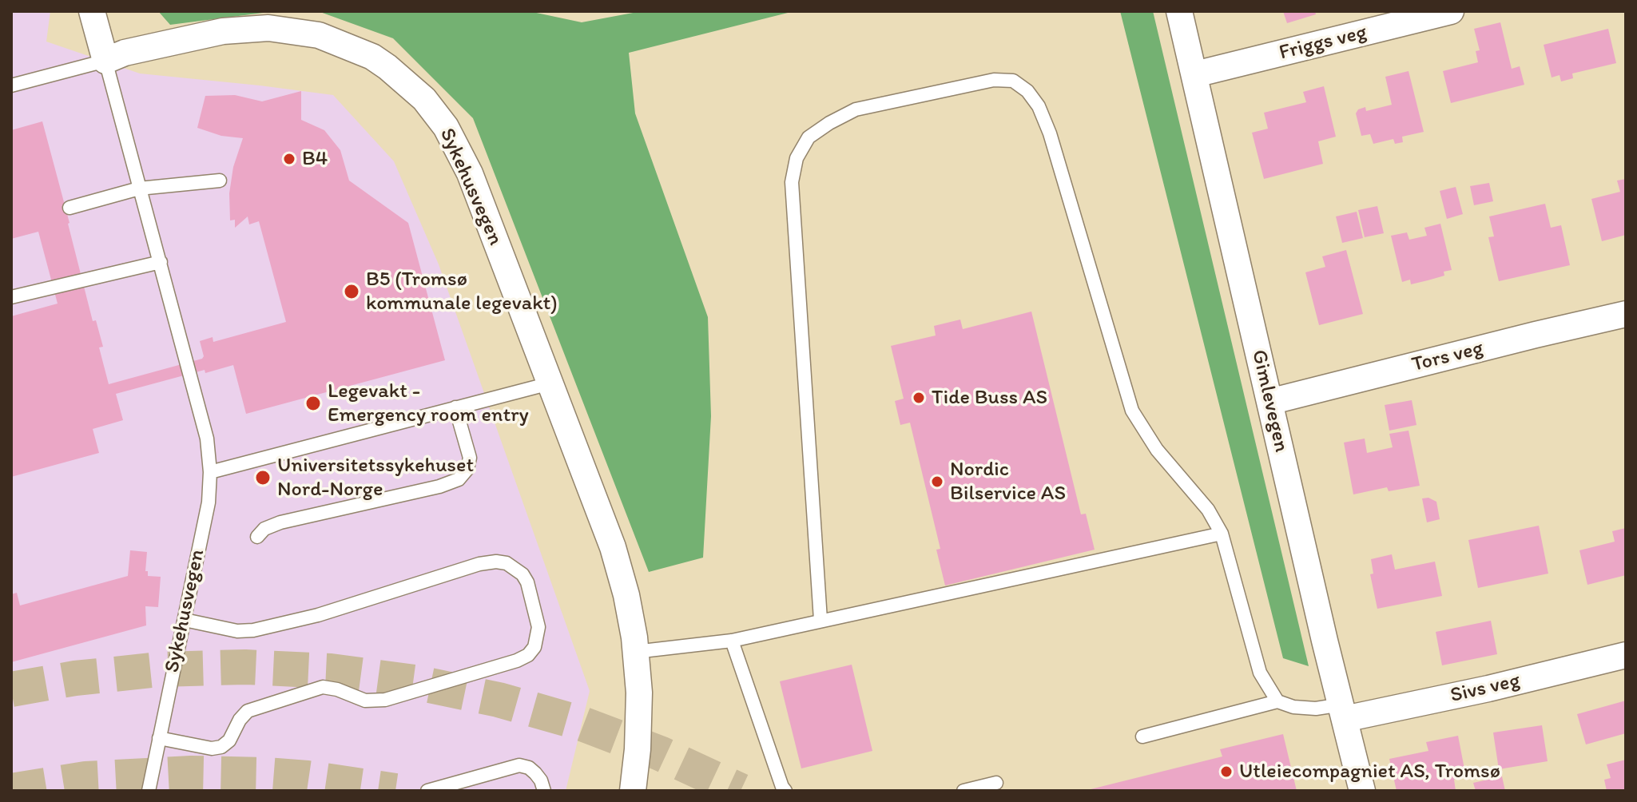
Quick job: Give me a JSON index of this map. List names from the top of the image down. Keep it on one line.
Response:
{"streets":{"street":["Friggs veg","Sykehusvegen","Tors veg","Gimlevegen","Sivs veg"]},"crossings":[["Friggs veg","Gimlevegen"],["Tors veg","Gimlevegen"],["Gimlevegen","Sivs veg"]],"places":["B4","B5 (Tromsø kommunale legevakt)","Tide Buss AS","Legevakt - Emergency room entry","Universitetssykehuset Nord-Norge","Nordic Bilservice AS","Utleiecompagniet AS, Tromsø"]}
